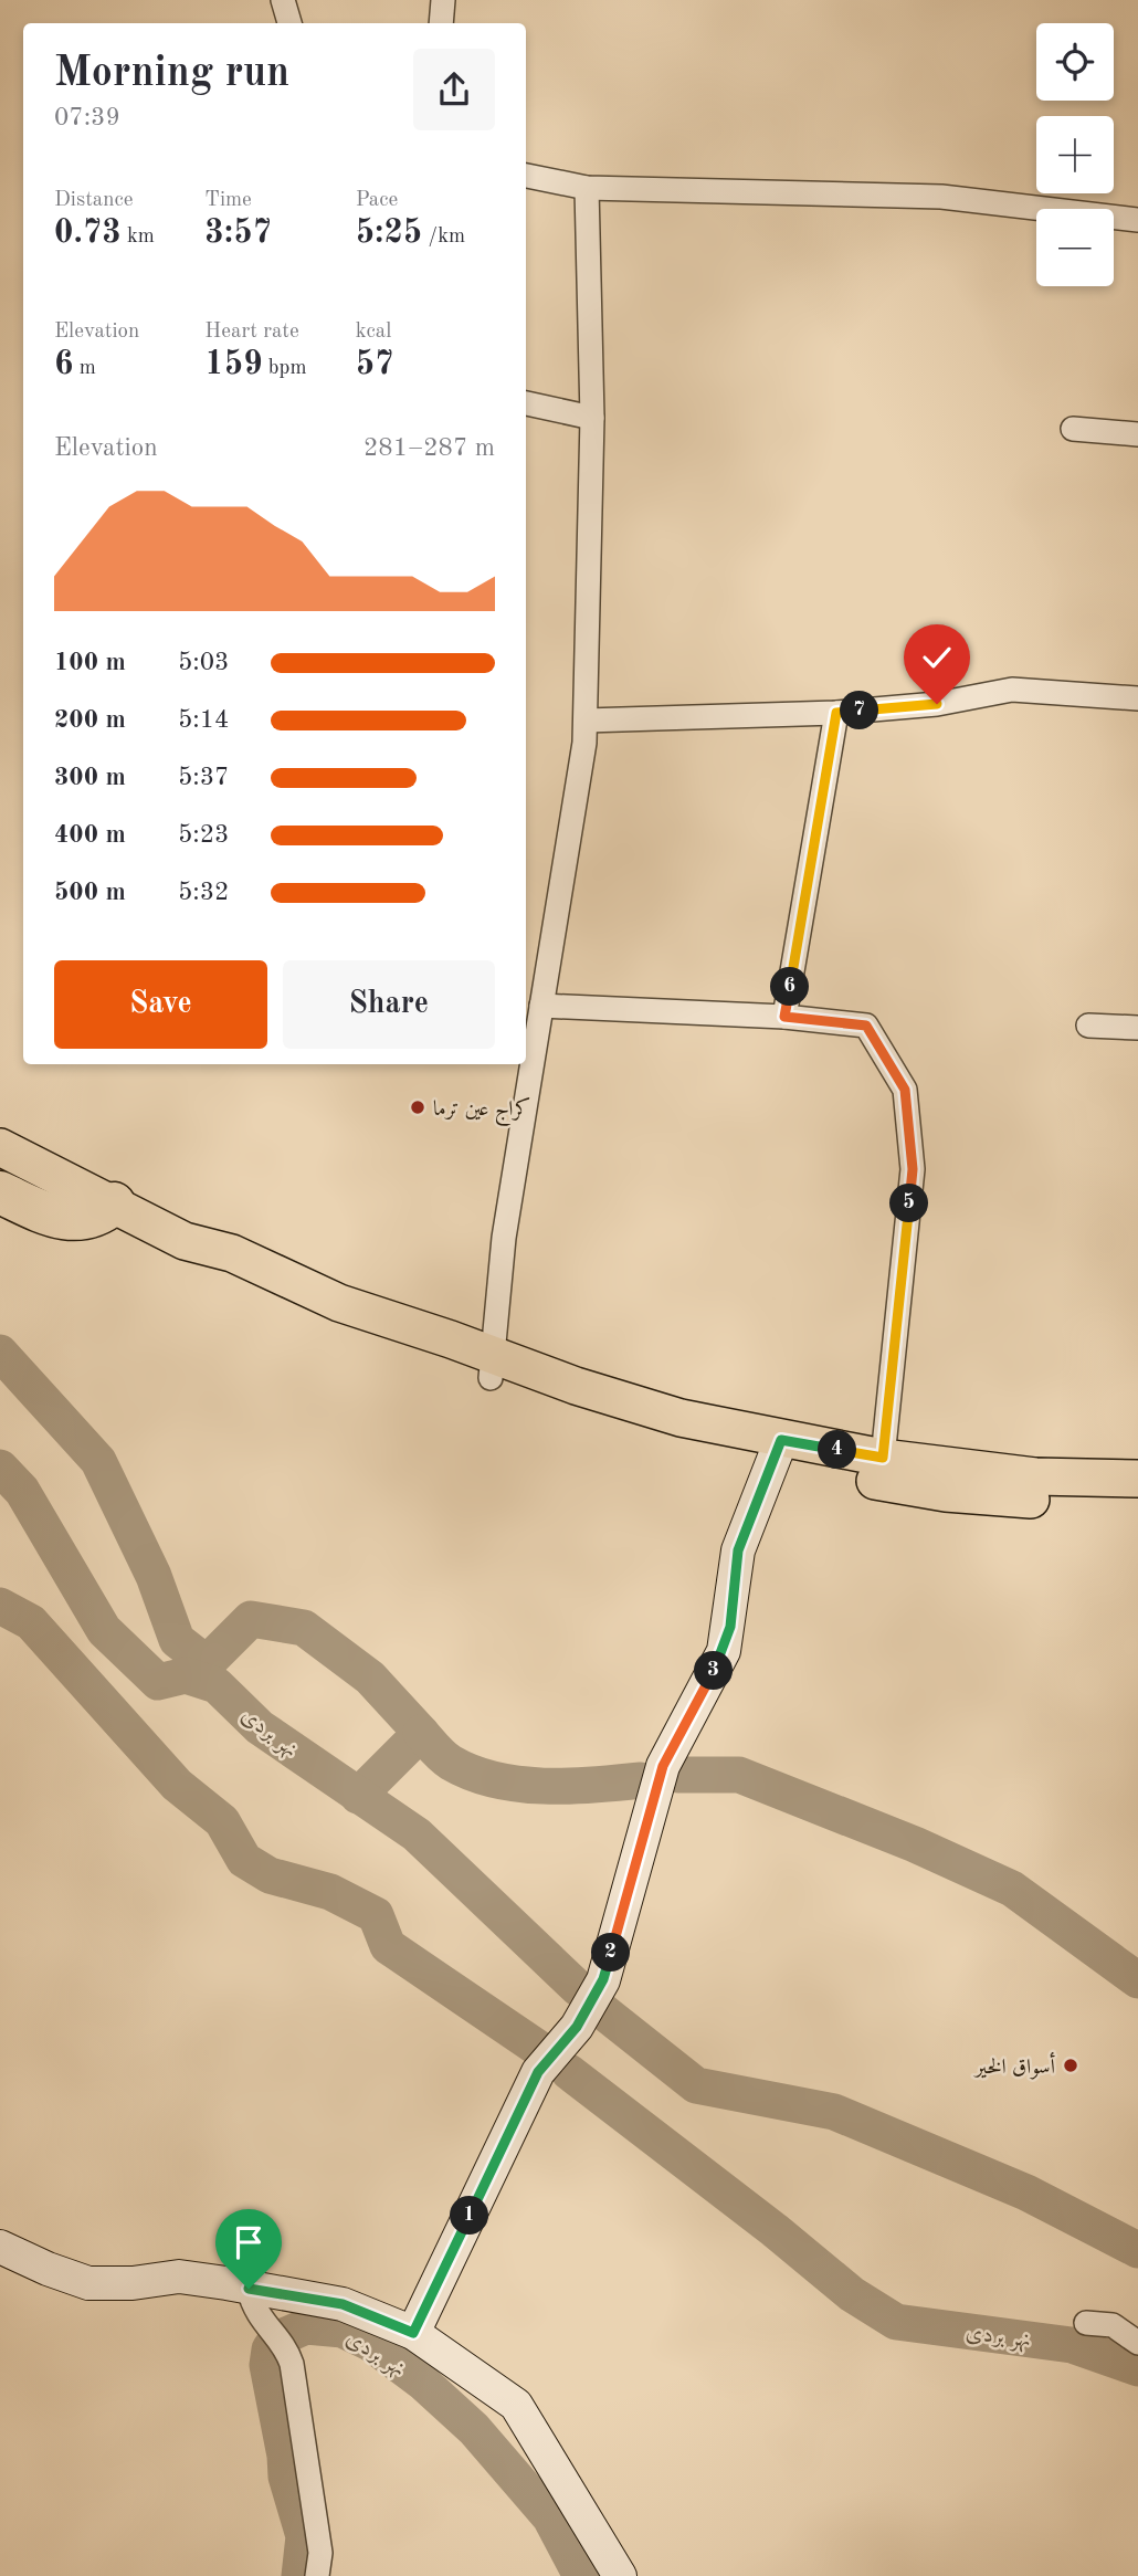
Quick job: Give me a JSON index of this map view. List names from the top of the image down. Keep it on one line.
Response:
{"water":["نهر بردى"],"places":["كراج عين ترما","أسواق الخير"],"page":{"map_buttons":["+","−"],"heading":["Morning run","07:39"],"stats":[["Distance","0.73 km"],["Time","3:57"],["Pace","5:25 /km"],["Elevation","6 m"],["Heart rate","159 bpm"],["kcal","57"]],"chart":["Elevation","281–287 m"],"list":[{"name":"100 m","note":"5:03"},{"name":"200 m","note":"5:14"},{"name":"300 m","note":"5:37"},{"name":"400 m","note":"5:23"},{"name":"500 m","note":"5:32"}],"pins":["7","6","5","4","3","2","1"],"buttons":["Save","Share"]}}
